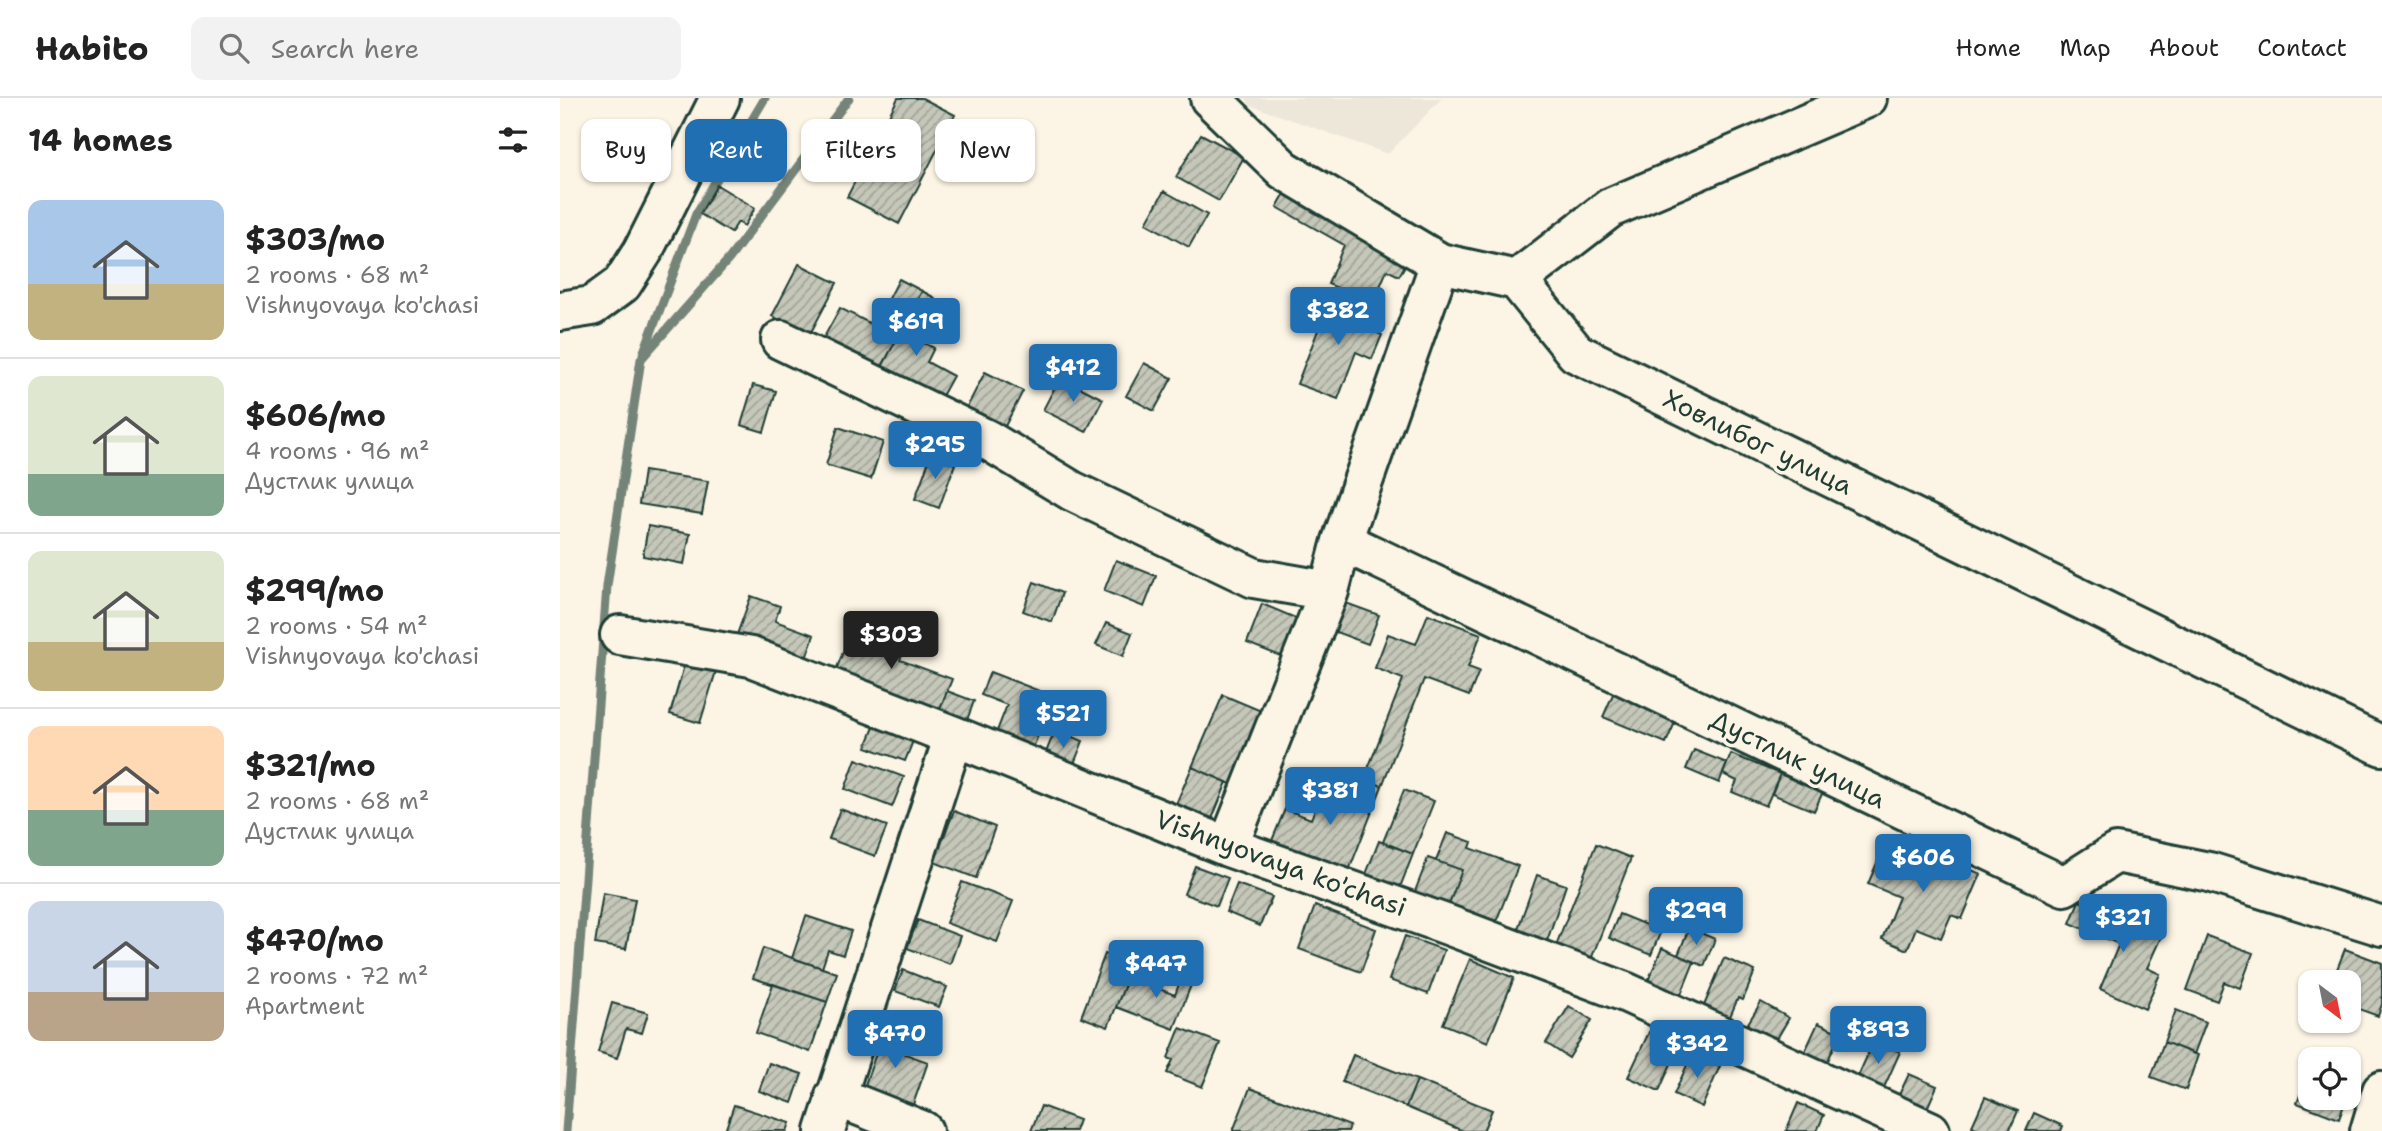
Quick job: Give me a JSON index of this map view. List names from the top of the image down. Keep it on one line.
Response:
{"streets":{"street":["Ховлибог улица","Дустлик улица","Vishnyovaya ko'chasi"]},"north":"bottom right","page":{"header":"Habito","search":"Search here","nav":["Home","Map","About","Contact"],"heading":"14 homes","chip":["Buy","Rent","Filters","New"],"list":[{"name":"$303/mo","note":"2 rooms · 68 m² · Vishnyovaya ko'chasi"},{"name":"$606/mo","note":"4 rooms · 96 m² · Дустлик улица"},{"name":"$299/mo","note":"2 rooms · 54 m² · Vishnyovaya ko'chasi"},{"name":"$321/mo","note":"2 rooms · 68 m² · Дустлик улица"},{"name":"$470/mo","note":"2 rooms · 72 m² · Apartment"}],"price":["$382","$619","$412","$295","$303","$521","$381","$606","$299","$321","$447","$893","$470","$342"]}}
